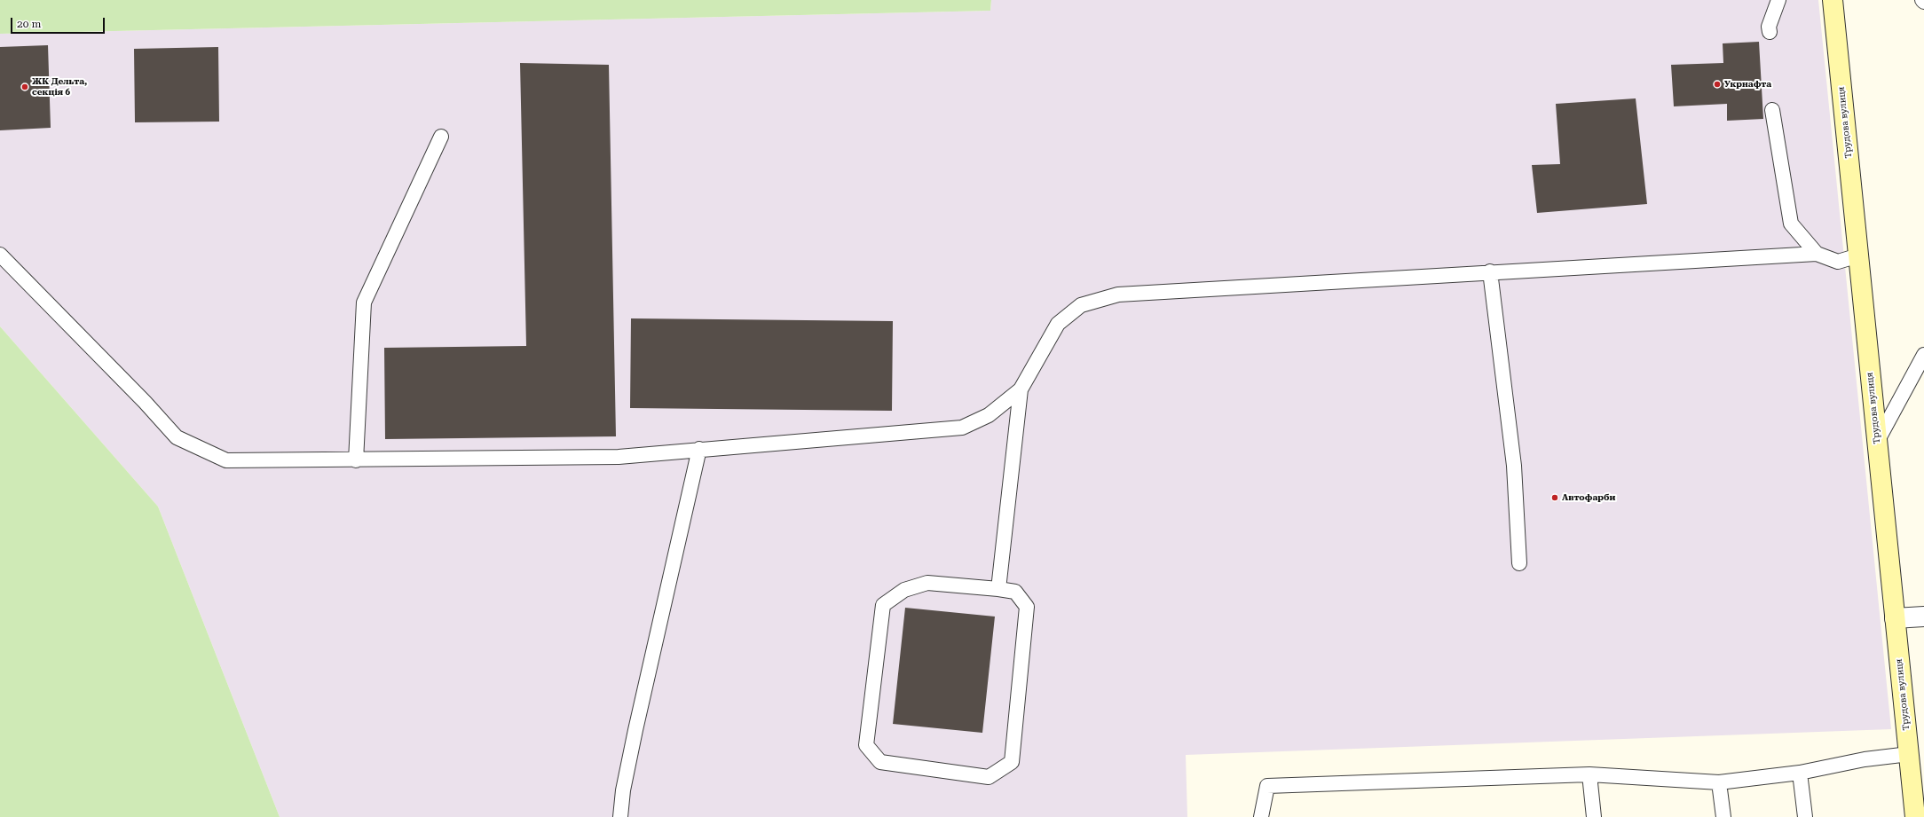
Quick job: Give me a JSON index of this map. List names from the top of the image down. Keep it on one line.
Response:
{"streets":{"main road":["Трудова вулиця"]},"places":["Укрнафта","ЖК Дельта, секція 6","Автофарби"],"scale_bar":"20 m"}
